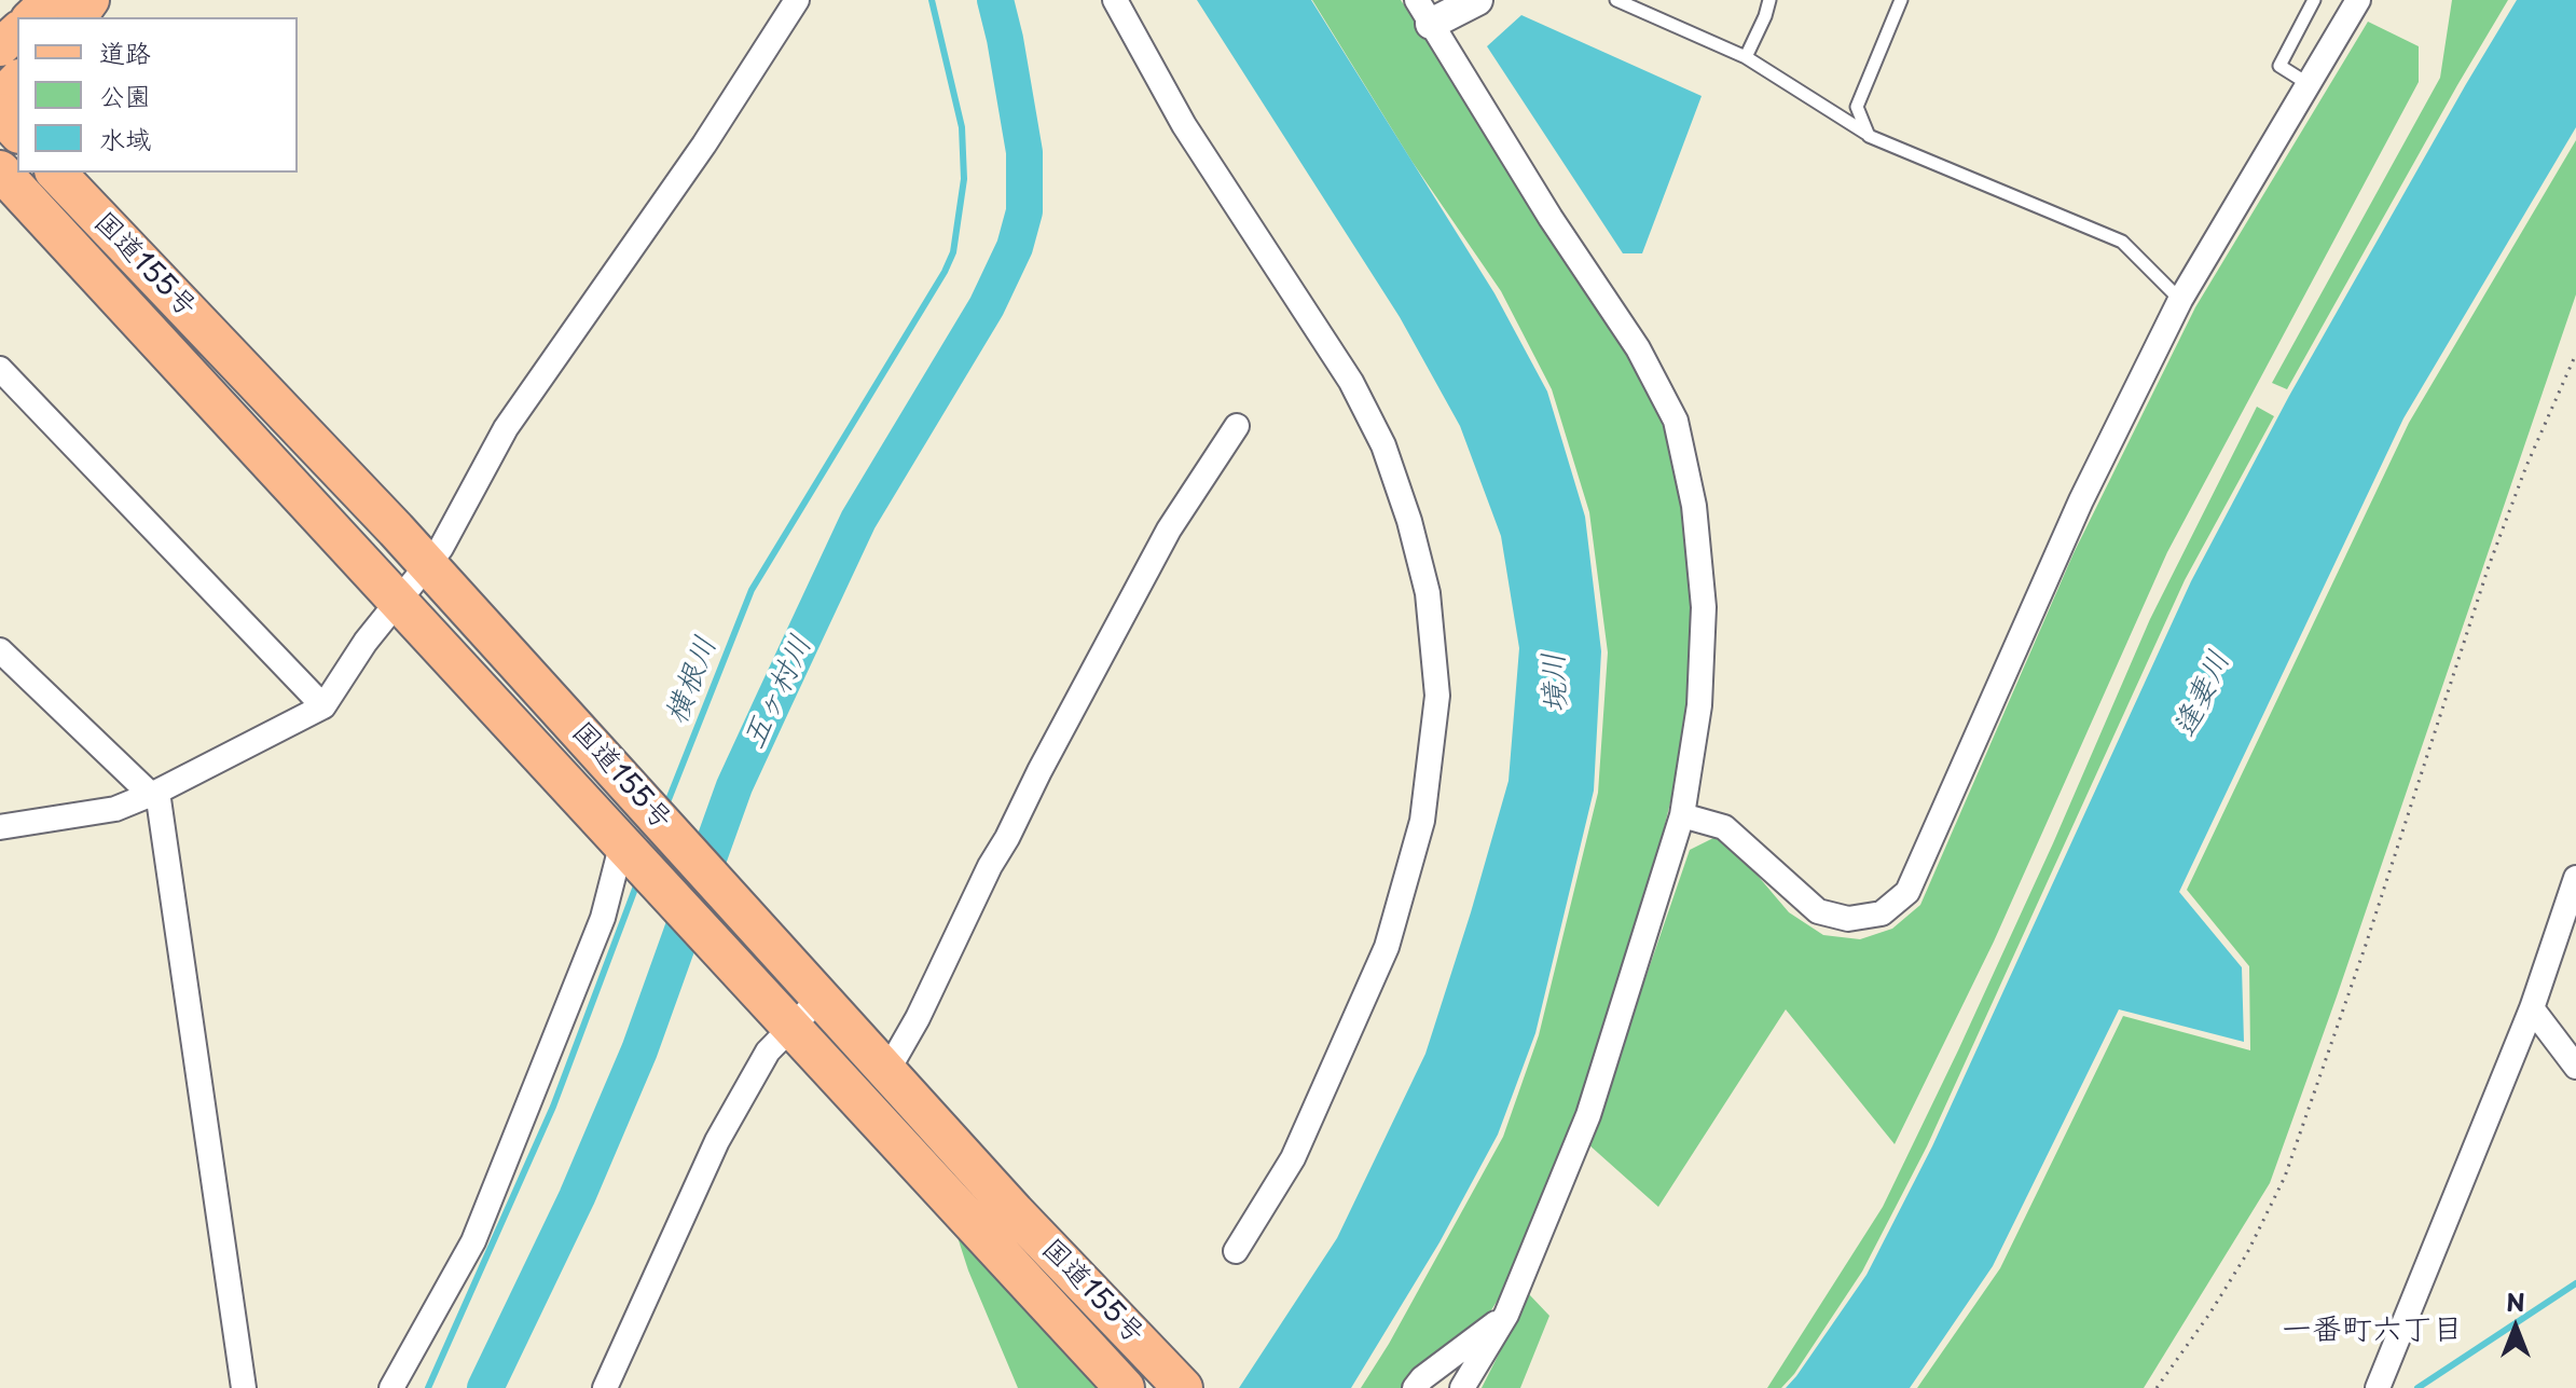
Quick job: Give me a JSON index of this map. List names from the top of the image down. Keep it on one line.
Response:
{"streets":{"highway":["国道155号"]},"districts":["一番町六丁目"],"water":["横根川","境川","五ヶ村川","逢妻川"],"legend":["道路","公園","水域"],"north":"top"}
